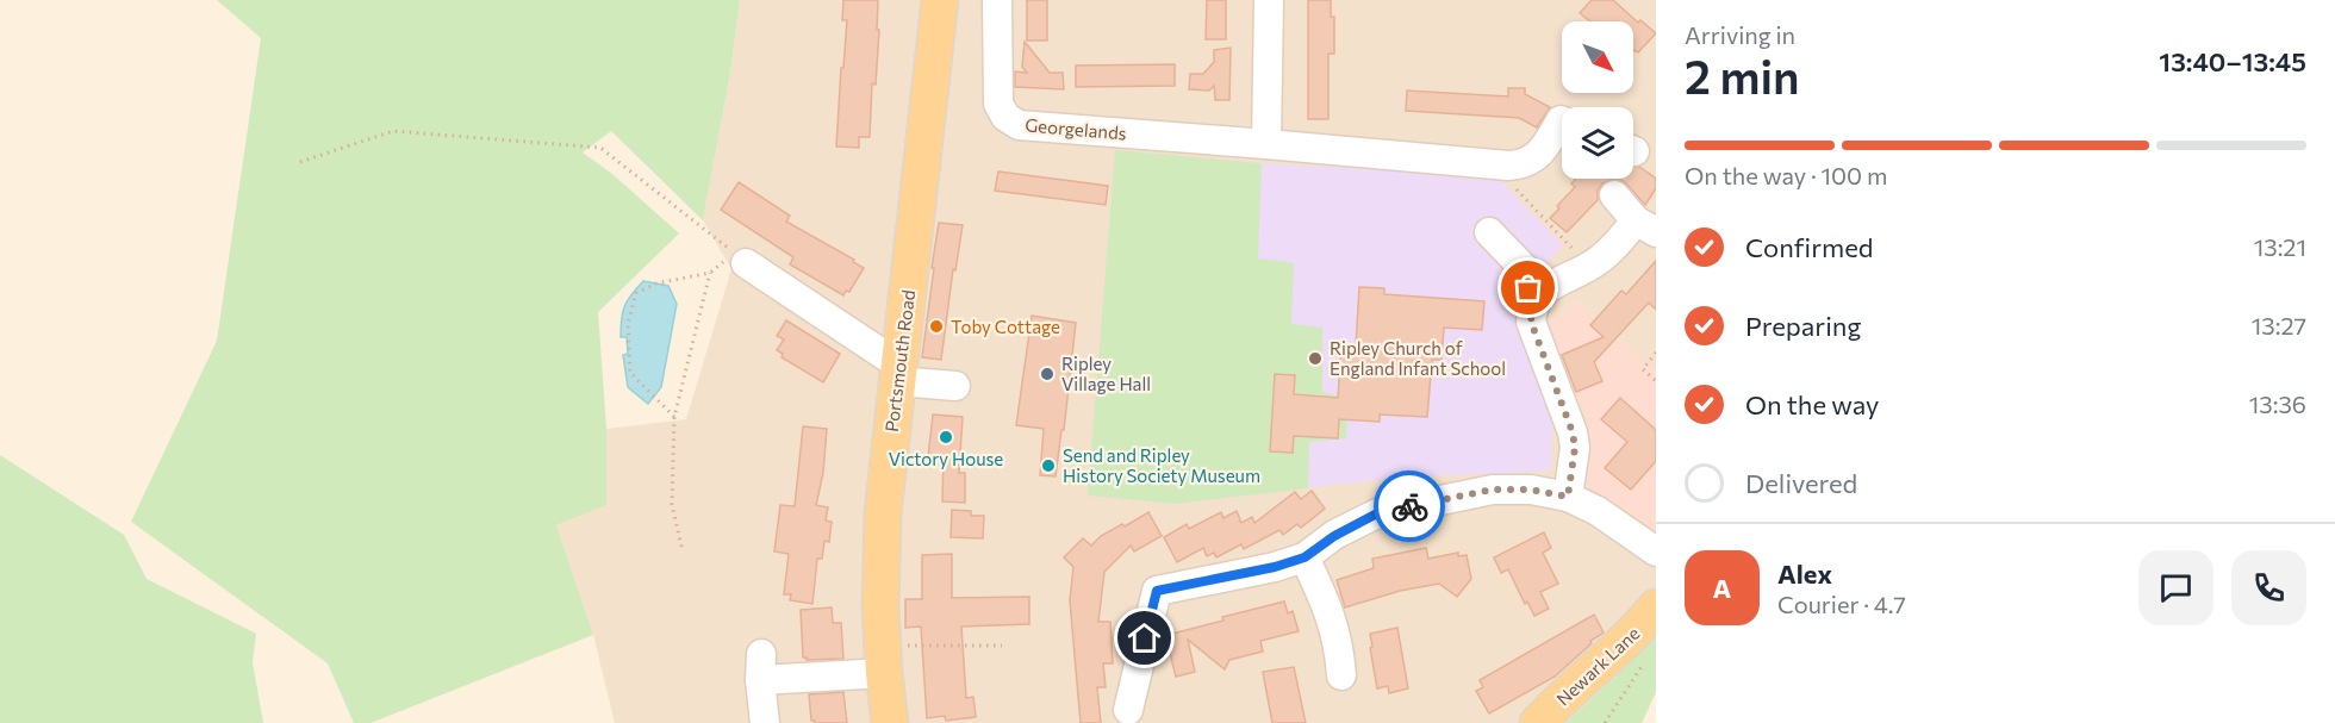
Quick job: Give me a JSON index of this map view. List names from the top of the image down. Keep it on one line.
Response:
{"streets":{"main road":["Portsmouth Road","Newark Lane"],"street":["Georgelands"]},"places":["Toby Cottage","Ripley Church of England Infant School","Ripley Village Hall","Victory House","Send and Ripley History Society Museum"],"north":"bottom right","page":{"heading":["2 min","Arriving in","13:40–13:45"],"panel":["Alex","Courier · 4.7"],"bar":"On the way · 100 m","list":[["Confirmed","13:21"],["Preparing","13:27"],["On the way","13:36"],"Delivered"],"round":"A"}}
